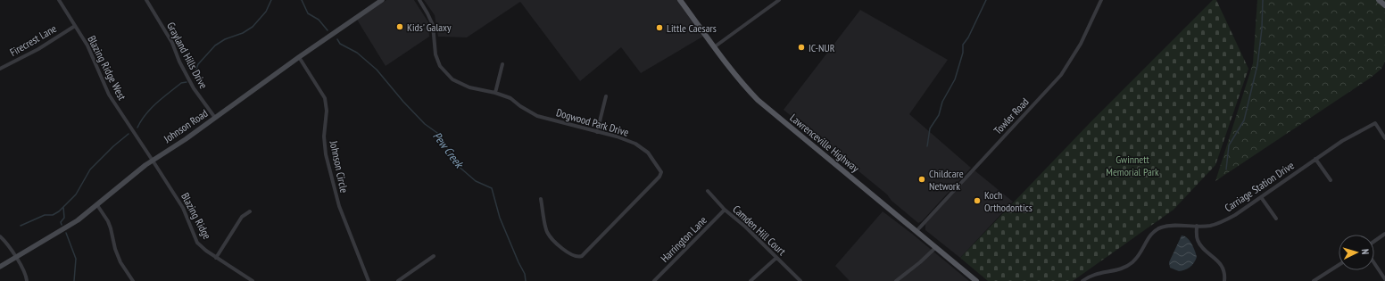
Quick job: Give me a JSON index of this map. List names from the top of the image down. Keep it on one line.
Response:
{"streets":{"main road":["Lawrenceville Highway"],"street":["Firecrest Lane","Grayland Hills Drive","Blazing Ridge West","Towler Road","Dogwood Park Drive","Johnson Road","Johnson Circle","Carriage Station Drive","Blazing Ridge","Camden Hill Court","Harrington Lane"]},"crossings":[["Firecrest Lane","Blazing Ridge West"],["Grayland Hills Drive","Johnson Road"],["Blazing Ridge West","Johnson Road"],["Blazing Ridge West","Blazing Ridge"],["Towler Road","Lawrenceville Highway"],["Johnson Road","Johnson Circle"],["Johnson Road","Blazing Ridge"],["Camden Hill Court","Harrington Lane"]],"water":["Pew Creek"],"parks":["Gwinnett Memorial Park"],"places":["Kids' Galaxy","Little Caesars","IC-NUR","Childcare Network","Koch Orthodontics"],"north":"right"}
